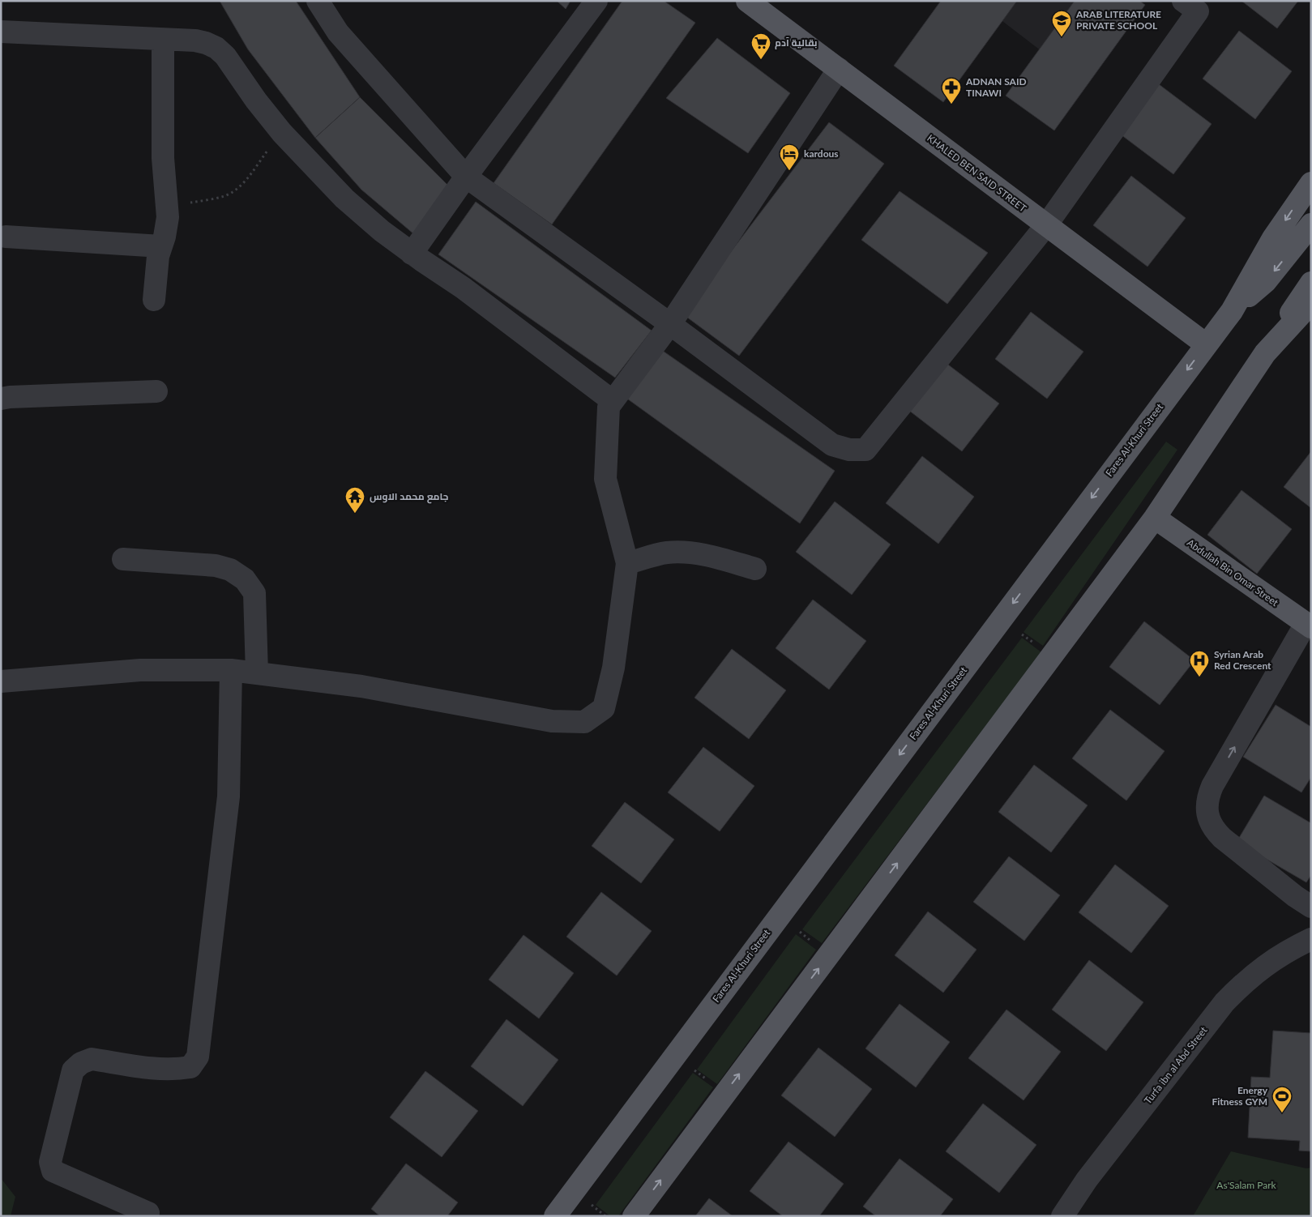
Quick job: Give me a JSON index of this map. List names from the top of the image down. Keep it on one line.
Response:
{"streets":{"main road":["KHALED BEN SAID STREET","Fares Al-Khuri Street","Abdullah Bin Omar Street"],"street":["Turfa ibn al Abd Street"]},"crossings":[["KHALED BEN SAID STREET","Fares Al-Khuri Street"]],"parks":["As'Salam Park"],"places":{"school or university":["ARAB LITERATURE PRIVATE SCHOOL"],"supermarket":["بقالية آدم"],"pharmacy":["ADNAN SAID TINAWI"],"hotel":["kardous"],"temple":["جامع محمد الاوس"],"hospital":["Syrian Arab Red Crescent"],"sports":["Energy Fitness GYM"]}}
